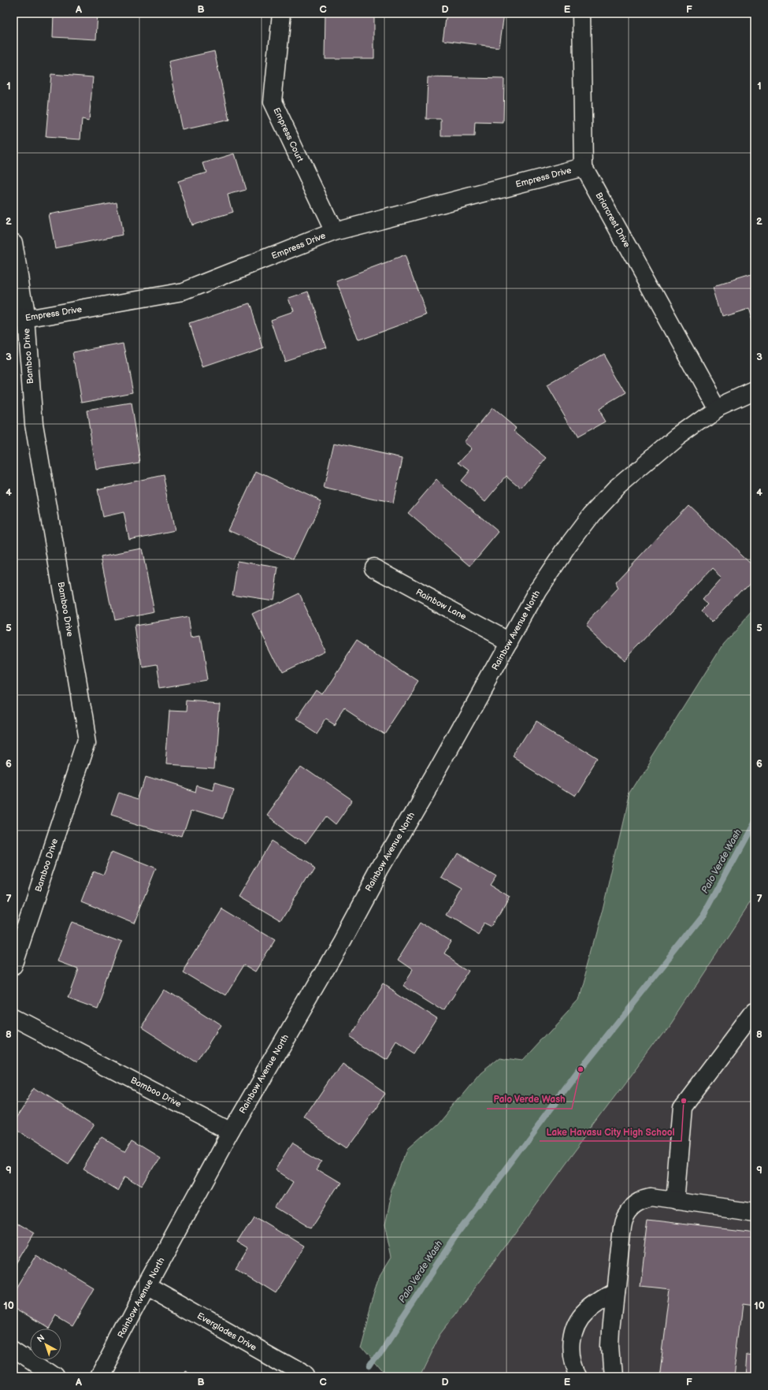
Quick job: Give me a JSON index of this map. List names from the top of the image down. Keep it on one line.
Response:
{"streets":{"street":["Empress Court","Empress Drive","Briarcrest Drive","Bamboo Drive","Rainbow Lane","Rainbow Avenue North","Everglades Drive"]},"crossings":[["Empress Court","Empress Drive"],["Empress Drive","Briarcrest Drive"],["Empress Drive","Bamboo Drive"],["Briarcrest Drive","Rainbow Avenue North"],["Bamboo Drive","Rainbow Avenue North"],["Rainbow Lane","Rainbow Avenue North"],["Rainbow Avenue North","Everglades Drive"]],"water":["Palo Verde Wash"],"places":["Palo Verde Wash","Lake Havasu City High School"],"north":"top left","grid":{"columns":["A","B","C","D","E","F"],"rows":["1","2","3","4","5","6","7","8","9","10"]}}
